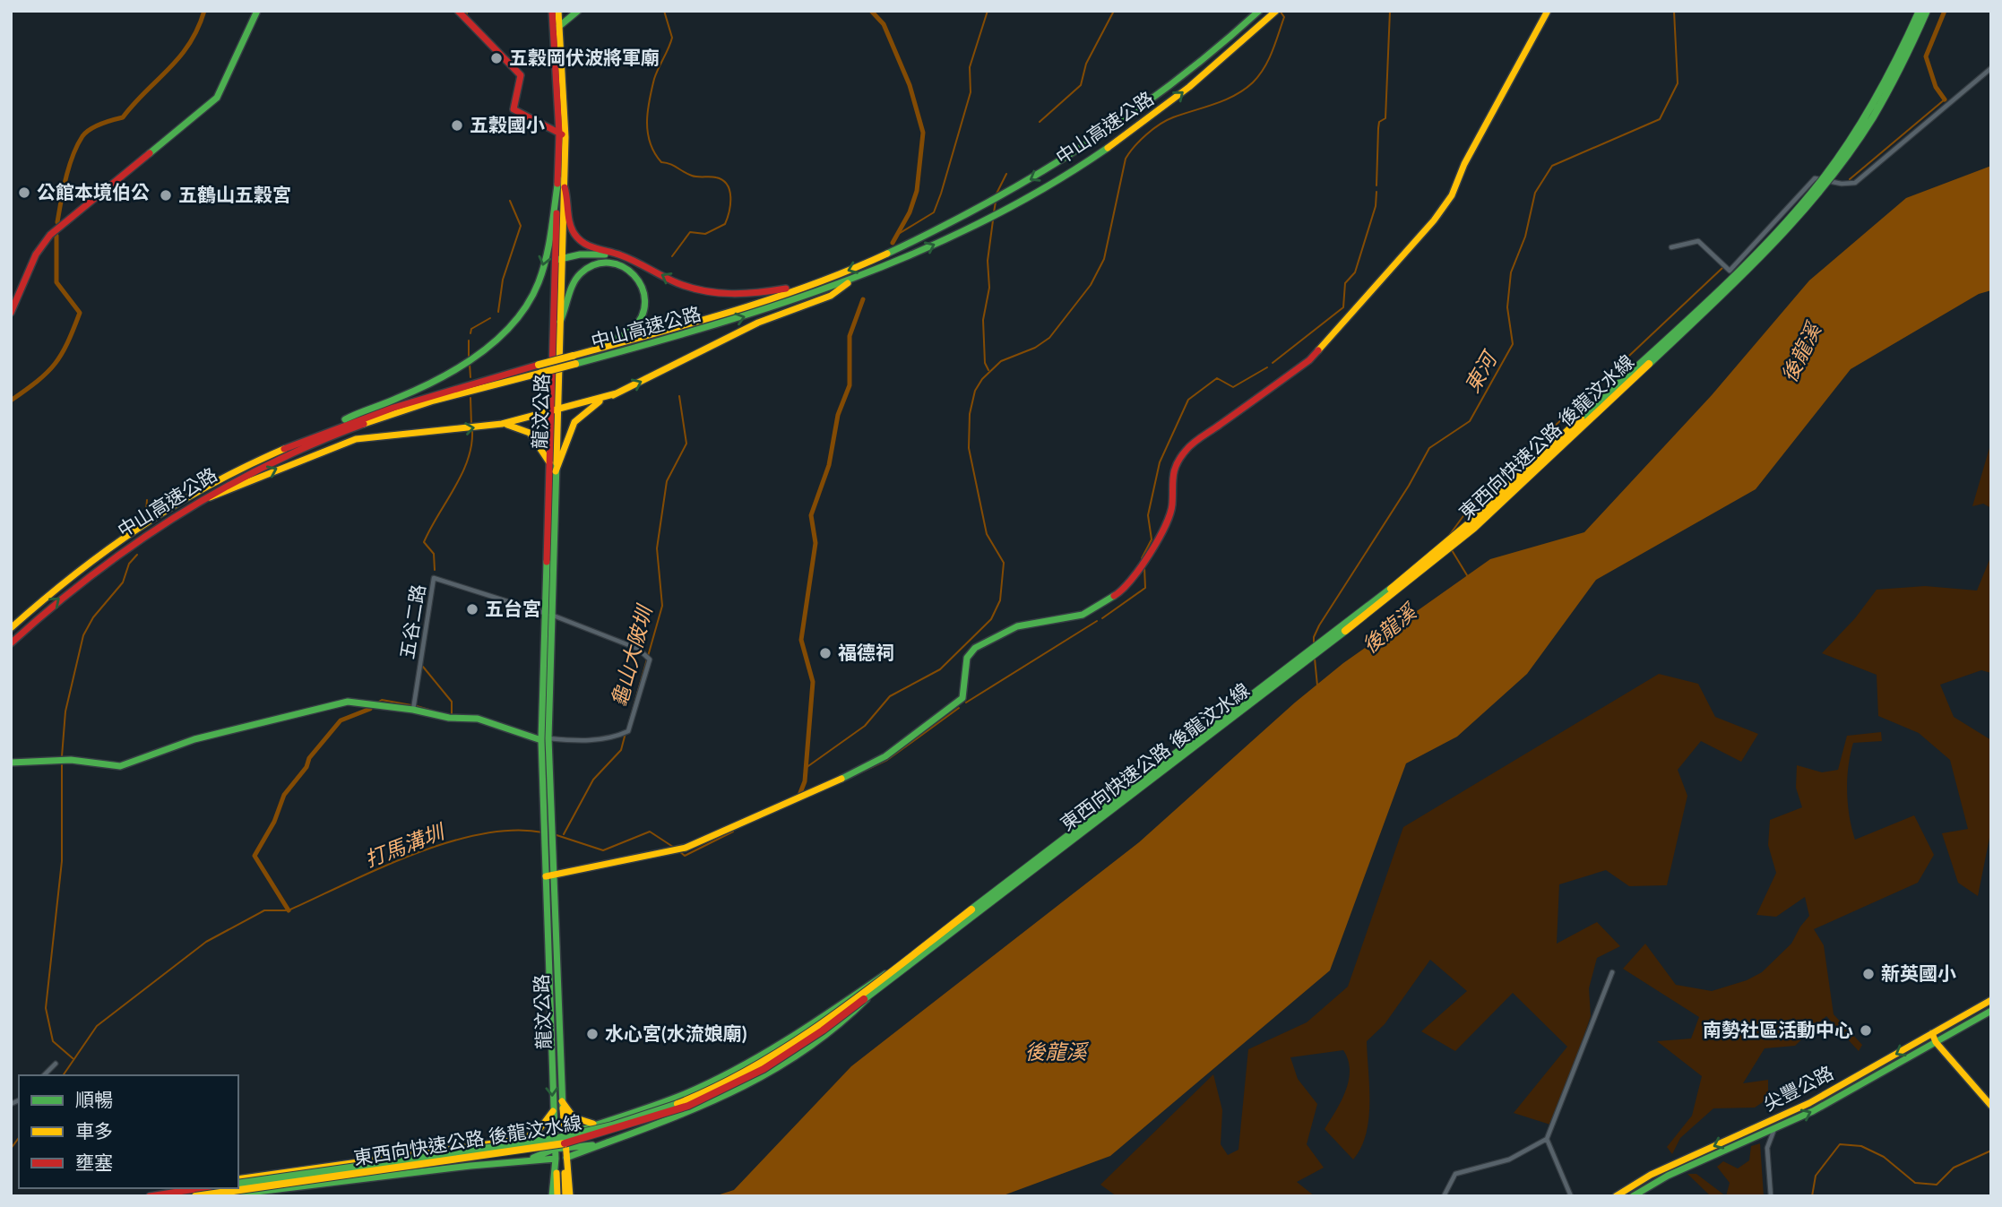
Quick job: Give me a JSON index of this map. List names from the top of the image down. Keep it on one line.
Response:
{"streets":{"main road":["中山高速公路","龍汶公路","東西向快速公路 後龍汶水線","尖豐公路"],"street":["五谷二路"]},"crossings":[["龍汶公路","五谷二路"]],"water":["後龍溪","東河","龜山大陂圳","打馬溝圳"],"places":["五穀岡伏波將軍廟","五穀國小","公館本境伯公","五鶴山五穀宮","五台宮","福德祠","新英國小","南勢社區活動中心","水心宮(水流娘廟)"],"legend":["順暢","車多","壅塞"]}
